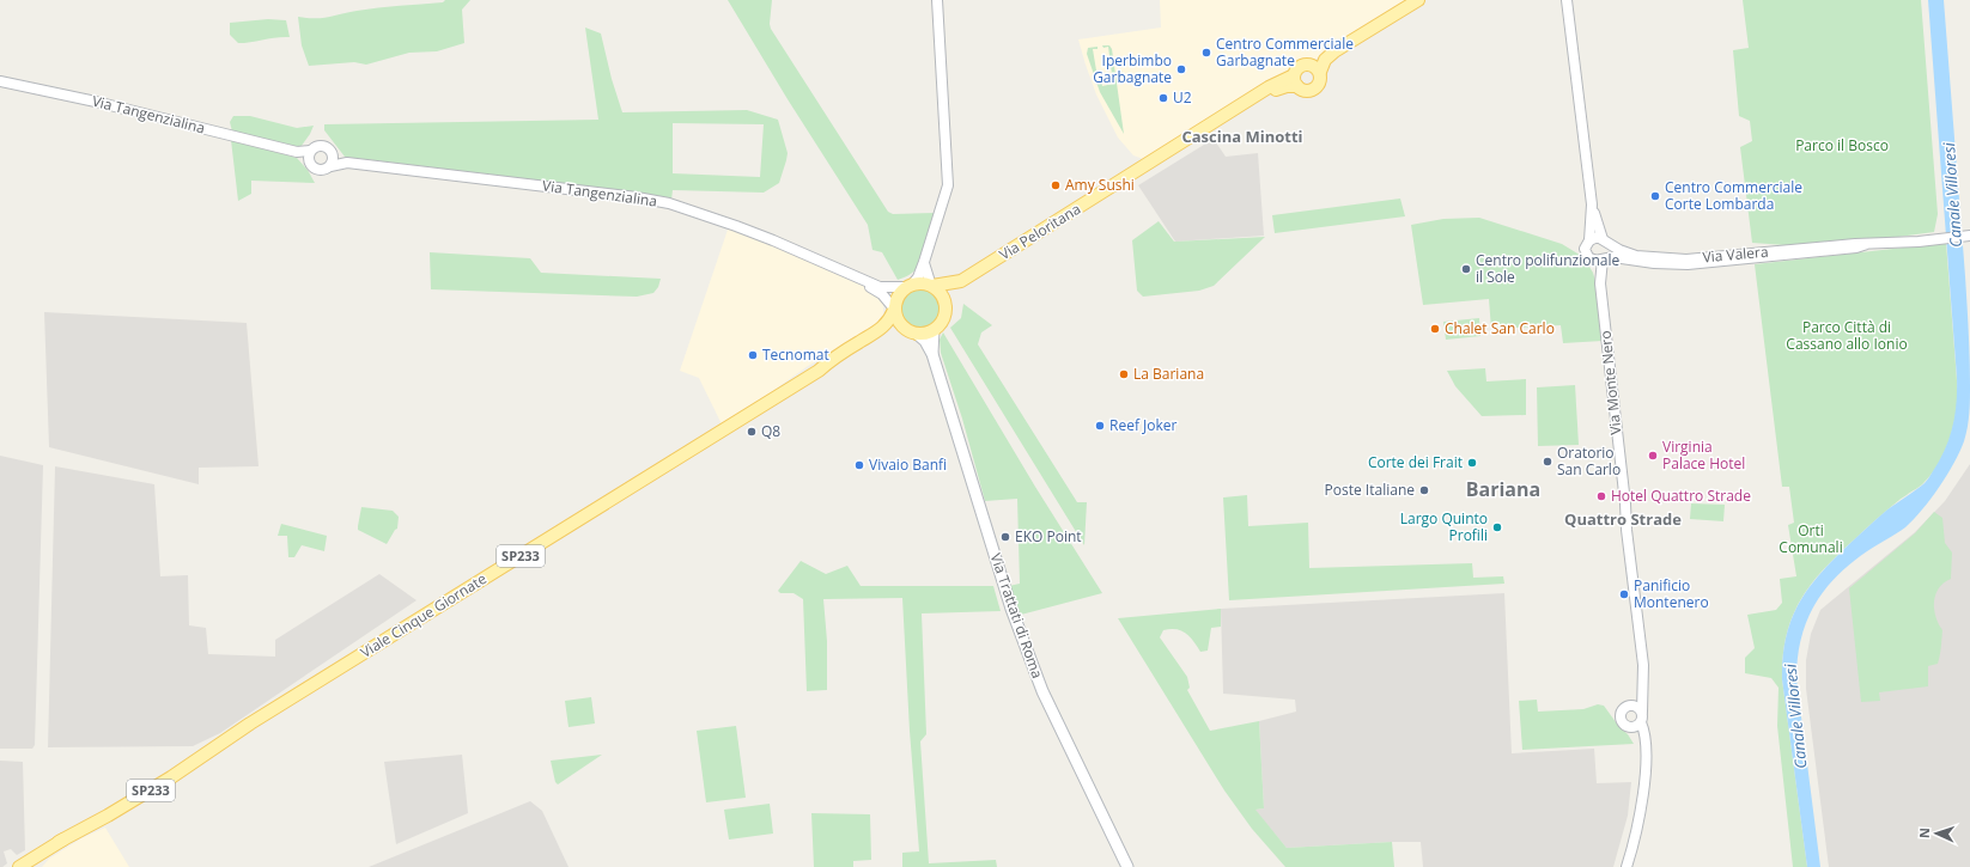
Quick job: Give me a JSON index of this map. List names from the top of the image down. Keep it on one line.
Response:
{"streets":{"main road":["Via Peloritana","SP233","Viale Cinque Giornate","Via Trattati di Roma"],"street":["Via Tangenzialina","Via Valera","Via Monte Nero"]},"crossings":[["Via Tangenzialina","Via Peloritana"],["Via Tangenzialina","Via Trattati di Roma"],["Via Peloritana","Via Trattati di Roma"],["Via Valera","Via Monte Nero"]],"districts":["Cascina Minotti","Bariana","Quattro Strade"],"water":["Canale Villoresi"],"parks":["Parco il Bosco","Parco Città di Cassano allo Ionio","Orti Comunali"],"places":["Centro Commerciale Garbagnate","Iperbimbo Garbagnate","U2","Amy Sushi","Centro Commerciale Corte Lombarda","Centro polifunzionale il Sole","Chalet San Carlo","Tecnomat","La Bariana","Reef Joker","Q8","Virginia Palace Hotel","Oratorio San Carlo","Corte dei Frait","Vivaio Banfi","Poste Italiane","Hotel Quattro Strade","Largo Quinto Profili","EKO Point","Panificio Montenero"],"north":"left"}
